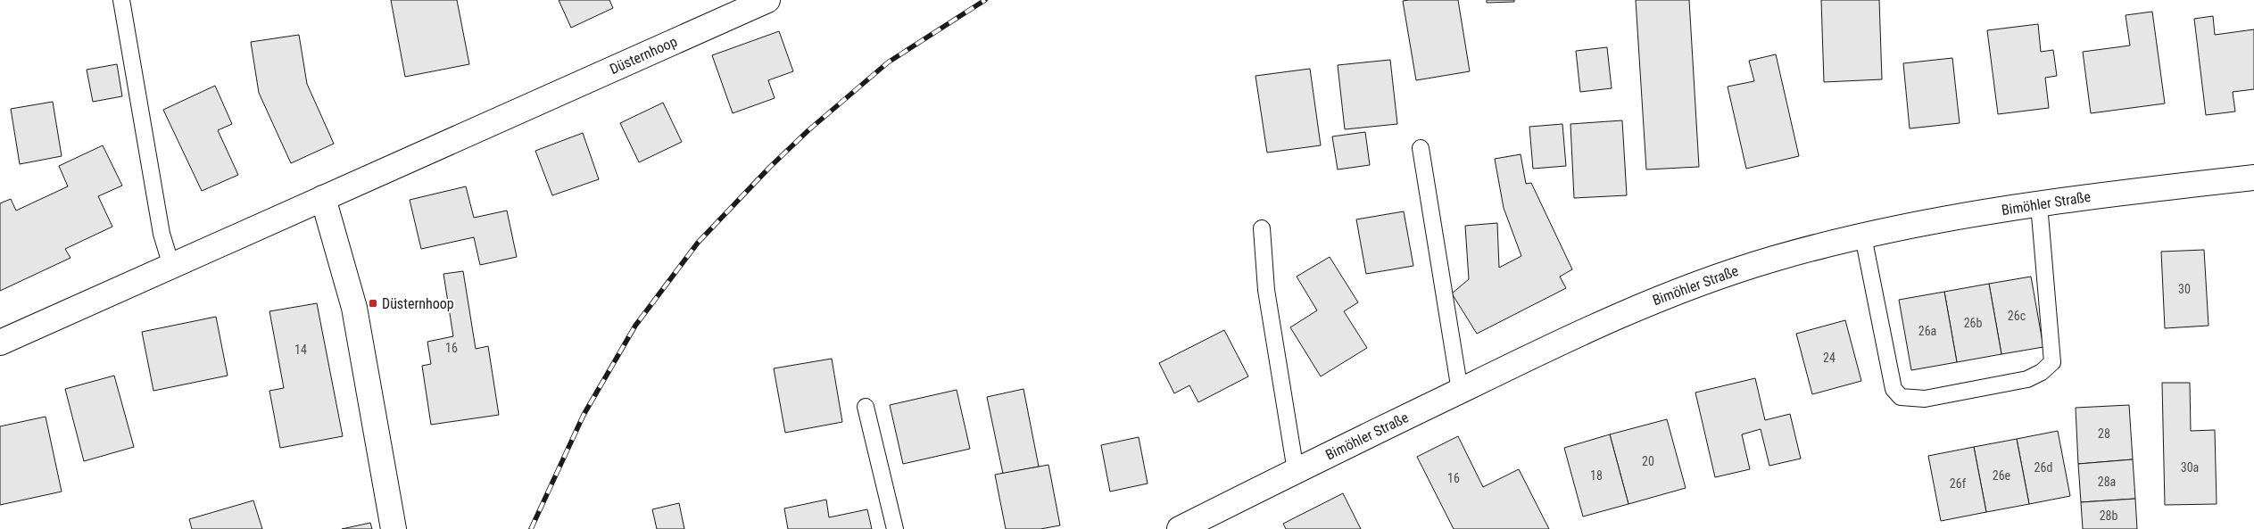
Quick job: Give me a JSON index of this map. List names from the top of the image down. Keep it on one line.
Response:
{"streets":{"street":["Düsternhoop","Bimöhler Straße"]},"places":{"transit":["Düsternhoop"]},"house_numbers":["30","26c","26b","26a","16","14","24","28","20","26d","30a","18","26e","16","28a","26f","28b"]}
